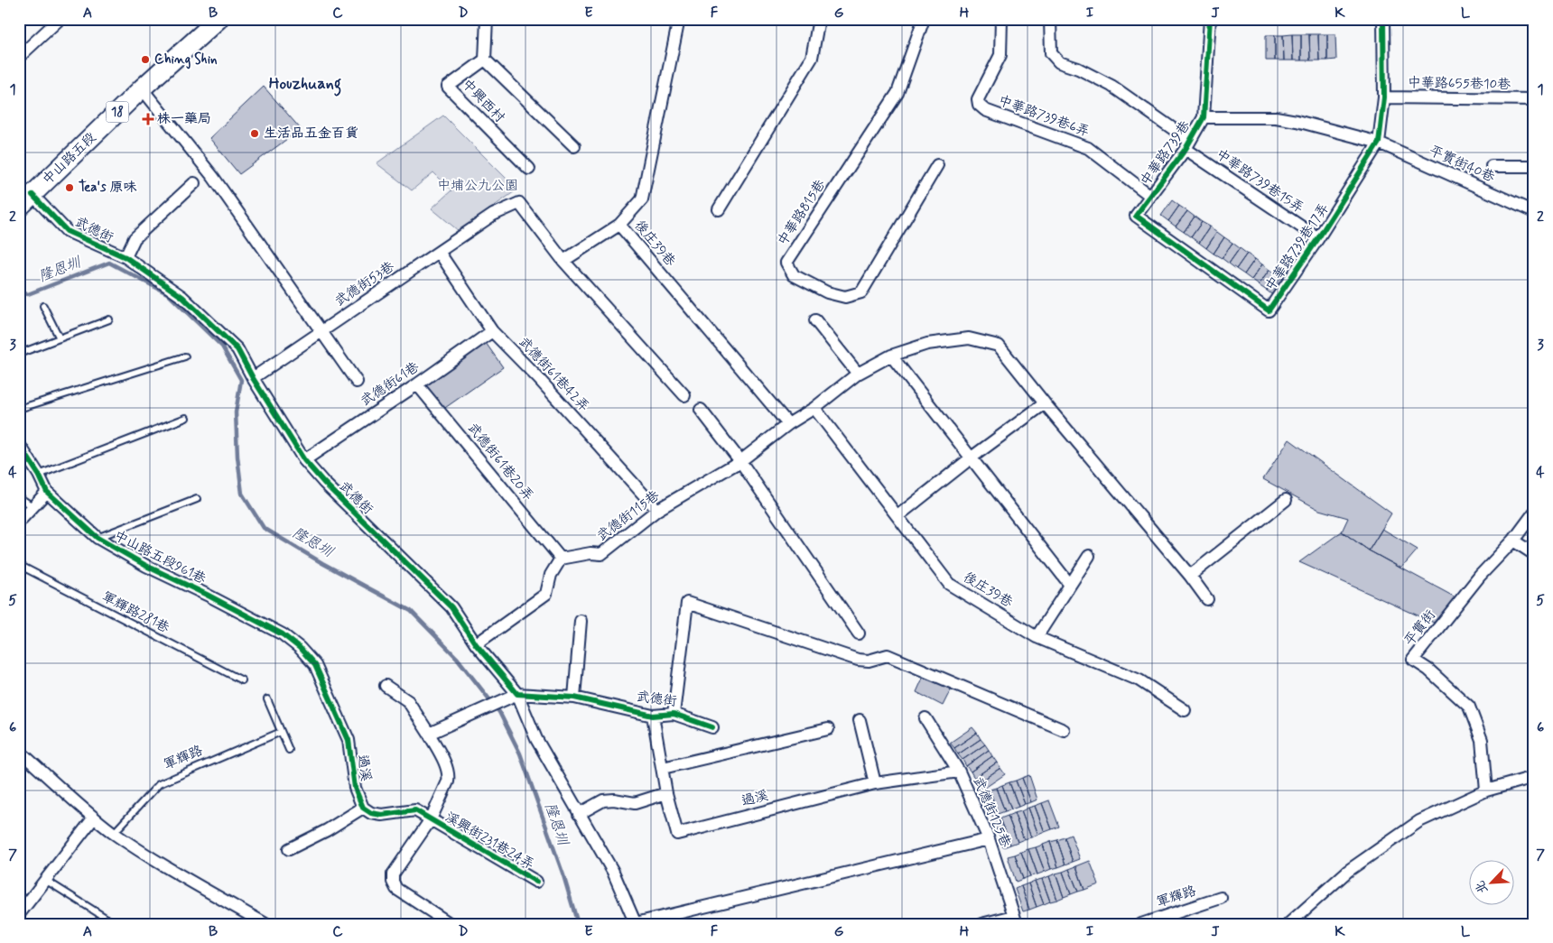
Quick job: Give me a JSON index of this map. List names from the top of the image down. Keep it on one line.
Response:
{"streets":{"main road":["18","中山路五段"],"street":["中華路655巷10巷","中興西村","中華路739巷6弄","中華路739巷","平實街40巷","中華路739巷15弄","中華路815巷","武德街","後庄39巷","中華路739巷17弄","武德街53巷","武德街61巷42弄","武德街61巷","武德街61巷20弄","武德街115巷","中山路五段961巷","平實街","軍輝路","過溪","武德街125巷","溪興街231巷24弄"],"lane":["軍輝路281巷"]},"crossings":[["中華路655巷10巷","中華路739巷17弄"],["中華路739巷6弄","中華路739巷"],["中華路739巷","平實街40巷"],["中華路739巷","中華路739巷15弄"],["中華路739巷","中華路739巷17弄"],["中山路五段","武德街"],["平實街40巷","中華路739巷17弄"],["中華路739巷15弄","中華路739巷17弄"],["武德街","武德街53巷"],["武德街","武德街61巷"],["武德街","過溪"],["後庄39巷","武德街115巷"],["武德街53巷","武德街61巷42弄"],["武德街61巷42弄","武德街61巷"],["武德街61巷42弄","武德街115巷"],["武德街61巷","武德街61巷20弄"],["武德街61巷20弄","武德街115巷"],["中山路五段961巷","過溪"],["過溪","武德街125巷"]],"districts":["Houzhuang"],"water":["隆恩圳"],"parks":["中埔公九公園"],"places":{"other":["Ching Shin","生活品五金百貨","Tea's 原味"],"health":["株一藥局"]},"north":"bottom left","grid":{"columns":["A","B","C","D","E","F","G","H","I","J","K","L"],"rows":["1","2","3","4","5","6","7"]}}
